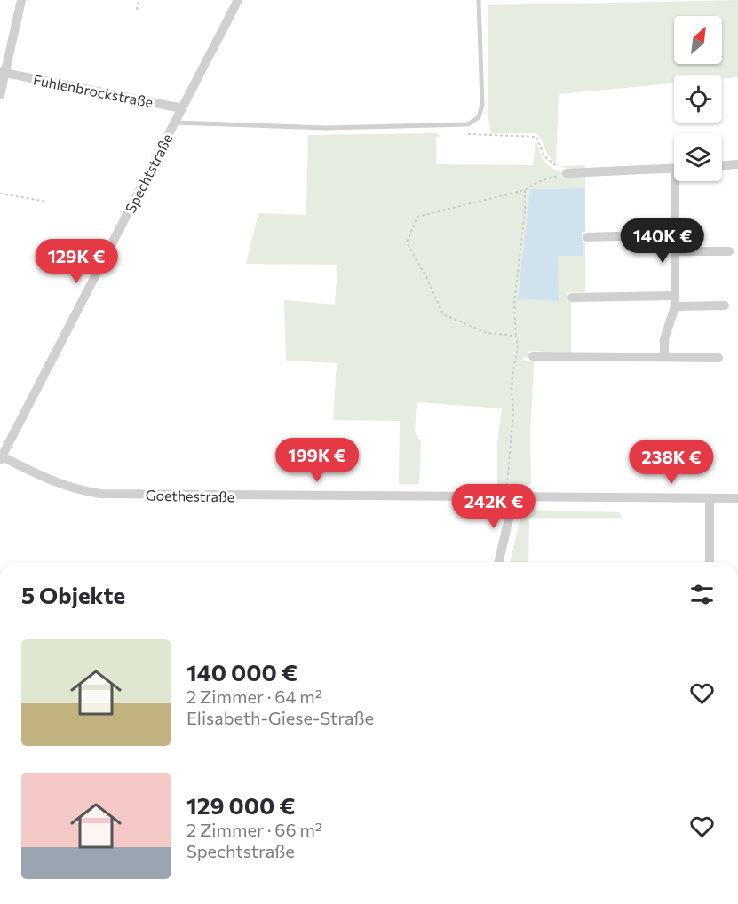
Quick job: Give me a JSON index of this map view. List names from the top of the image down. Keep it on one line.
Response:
{"streets":{"street":["Fuhlenbrockstraße","Spechtstraße","Goethestraße"]},"crossings":[["Fuhlenbrockstraße","Spechtstraße"],["Spechtstraße","Goethestraße"]],"north":"top right","page":{"price":["140K €","129K €","199K €","238K €","242K €"],"heading":"5 Objekte","list":[{"name":"140 000 €","note":"2 Zimmer · 64 m² · Elisabeth-Giese-Straße"},{"name":"129 000 €","note":"2 Zimmer · 66 m² · Spechtstraße"}]}}
